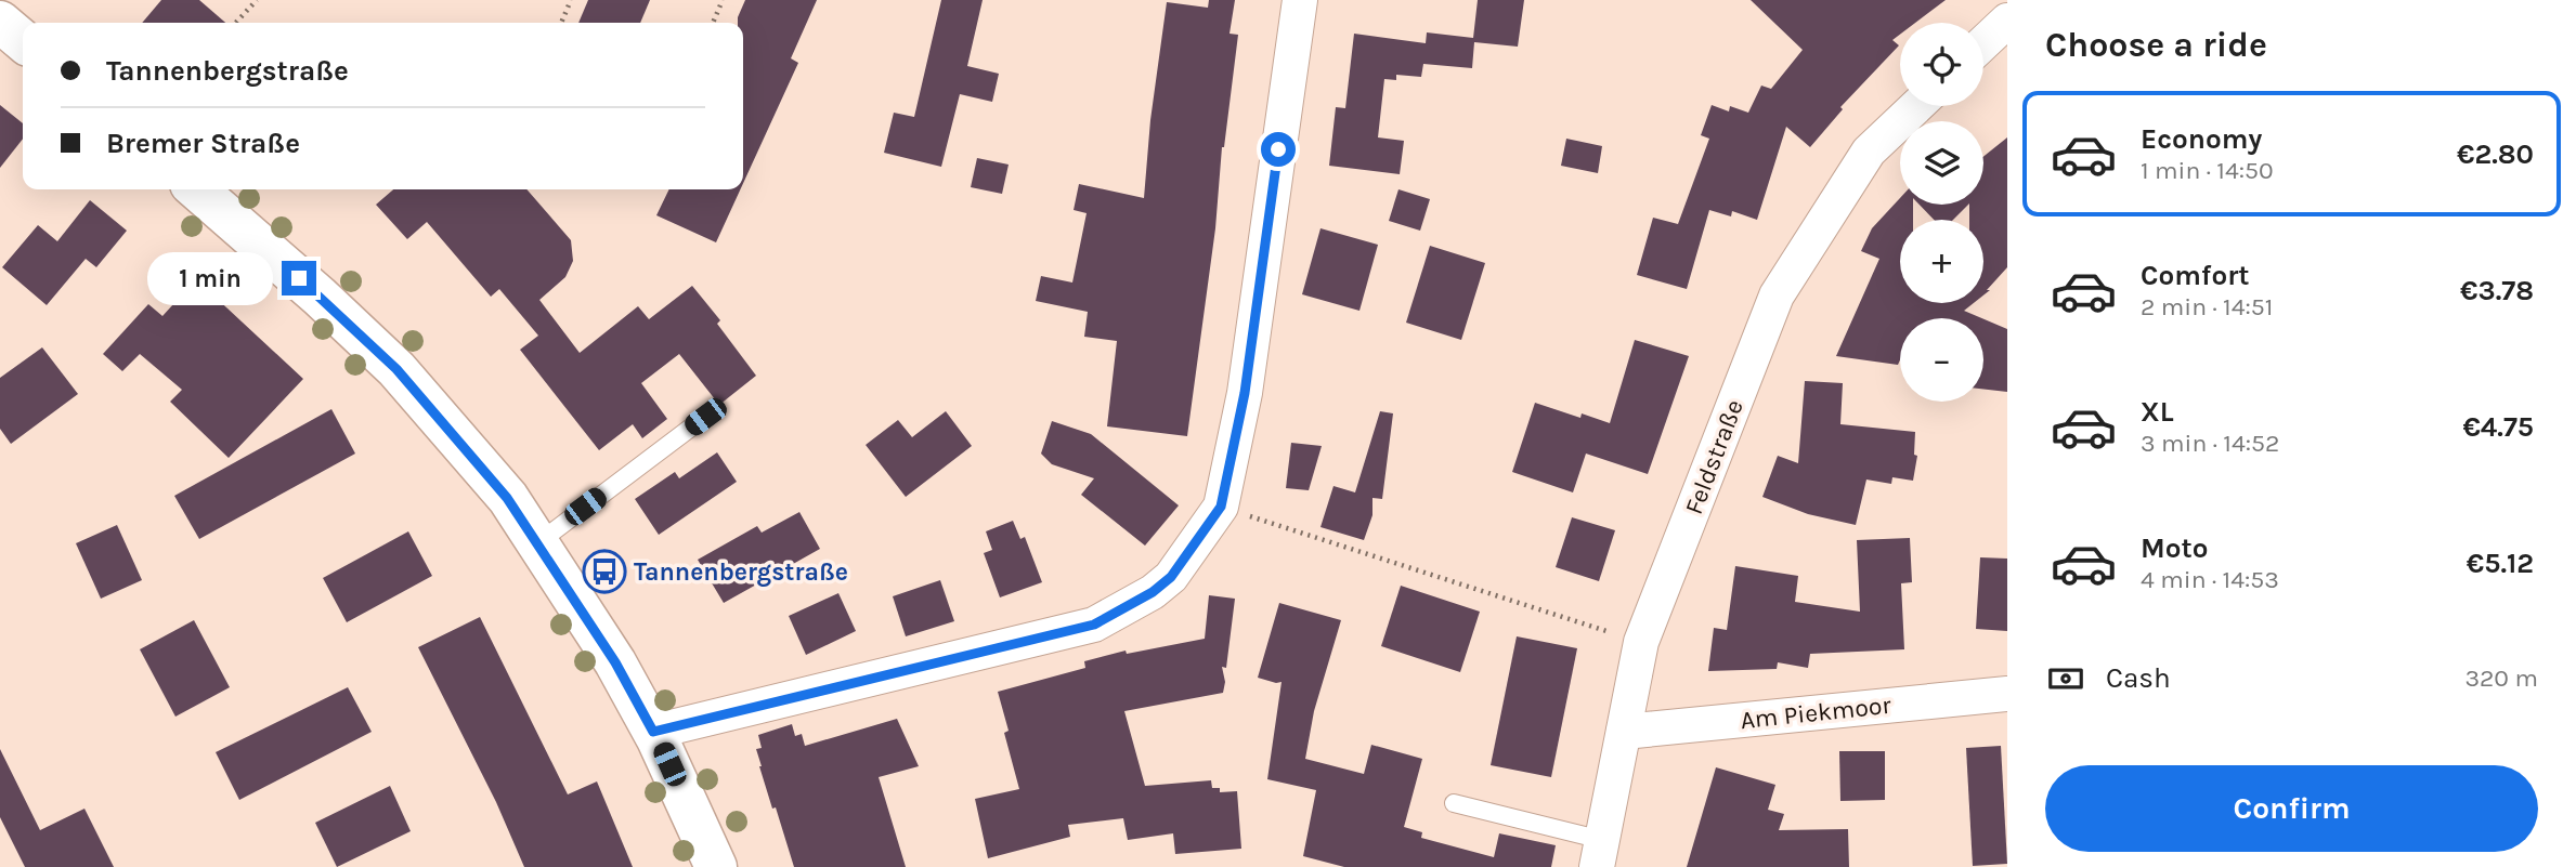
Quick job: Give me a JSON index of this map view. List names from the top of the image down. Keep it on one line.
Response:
{"streets":{"street":["Feldstraße","Am Piekmoor"]},"crossings":[["Feldstraße","Am Piekmoor"]],"places":{"bus stop":["Tannenbergstraße"]},"page":{"heading":"Choose a ride","map_buttons":["+","−"],"banner":["Tannenbergstraße","Bremer Straße"],"list":[{"name":"Economy","note":"1 min · 14:50","value":"€2.80"},{"name":"Comfort","note":"2 min · 14:51","value":"€3.78"},{"name":"XL","note":"3 min · 14:52","value":"€4.75"},{"name":"Moto","note":"4 min · 14:53","value":"€5.12"}],"bubble":"1 min","pay":["Cash","320 m"],"buttons":"Confirm"}}
